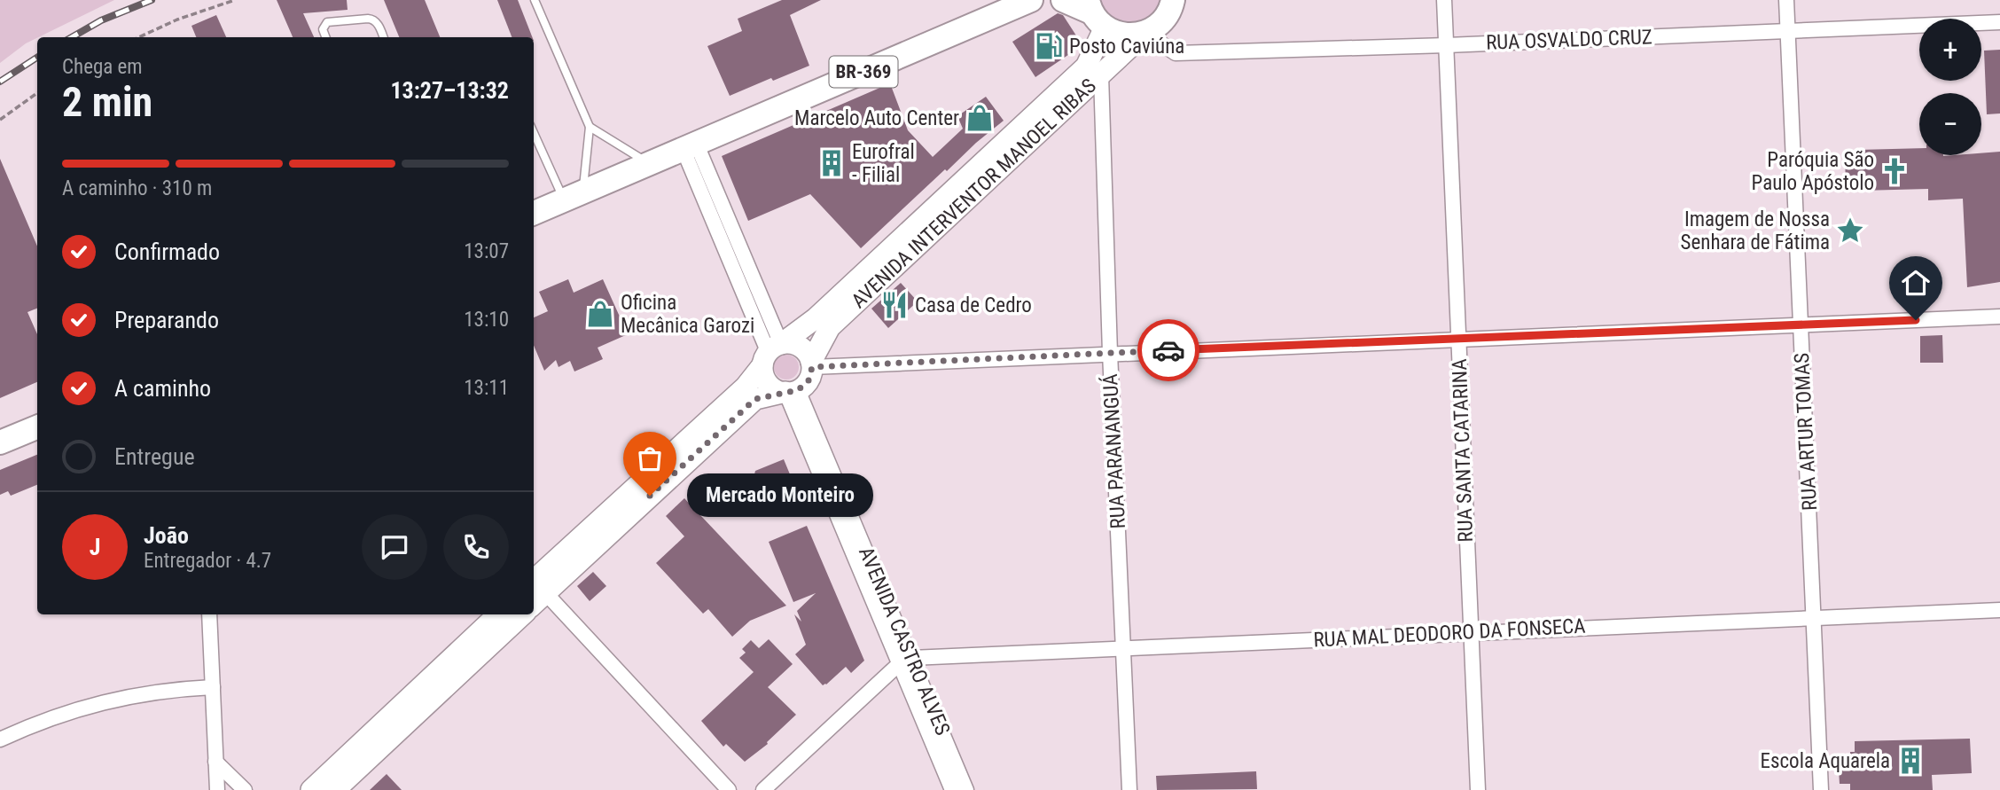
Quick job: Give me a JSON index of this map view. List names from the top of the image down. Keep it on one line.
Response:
{"streets":{"main road":["BR-369"],"street":["RUA OSVALDO CRUZ","AVENIDA INTERVENTOR MANOEL RIBAS","RUA ARTUR TOMAS","RUA SANTA CATARINA","RUA PARANANGUÁ","RUA MAL DEODORO DA FONSECA","AVENIDA CASTRO ALVES"]},"crossings":[["RUA OSVALDO CRUZ","AVENIDA INTERVENTOR MANOEL RIBAS"],["RUA OSVALDO CRUZ","RUA ARTUR TOMAS"],["RUA OSVALDO CRUZ","RUA SANTA CATARINA"],["AVENIDA INTERVENTOR MANOEL RIBAS","RUA PARANANGUÁ"],["AVENIDA INTERVENTOR MANOEL RIBAS","AVENIDA CASTRO ALVES"],["RUA ARTUR TOMAS","RUA MAL DEODORO DA FONSECA"],["RUA SANTA CATARINA","RUA MAL DEODORO DA FONSECA"],["RUA PARANANGUÁ","RUA MAL DEODORO DA FONSECA"],["RUA MAL DEODORO DA FONSECA","AVENIDA CASTRO ALVES"]],"places":{"fuel station":["Posto Caviúna"],"shop":["Marcelo Auto Center","Oficina Mecânica Garozi"],"building":["Eurofral - Filial","Escola Aquarela"],"church":["Paróquia São Paulo Apóstolo"],"place":["Imagem de Nossa Senhara de Fátima"],"restaurant":["Casa de Cedro"],"other":["Mercado Monteiro"]},"page":{"map_buttons":["+","−"],"heading":["2 min","Chega em","13:27–13:32"],"panel":["João","Entregador · 4.7"],"bar":"A caminho · 310 m","list":[["Confirmado","13:07"],["Preparando","13:10"],["A caminho","13:11"],"Entregue"],"bubble":"Mercado Monteiro","round":"J"}}
